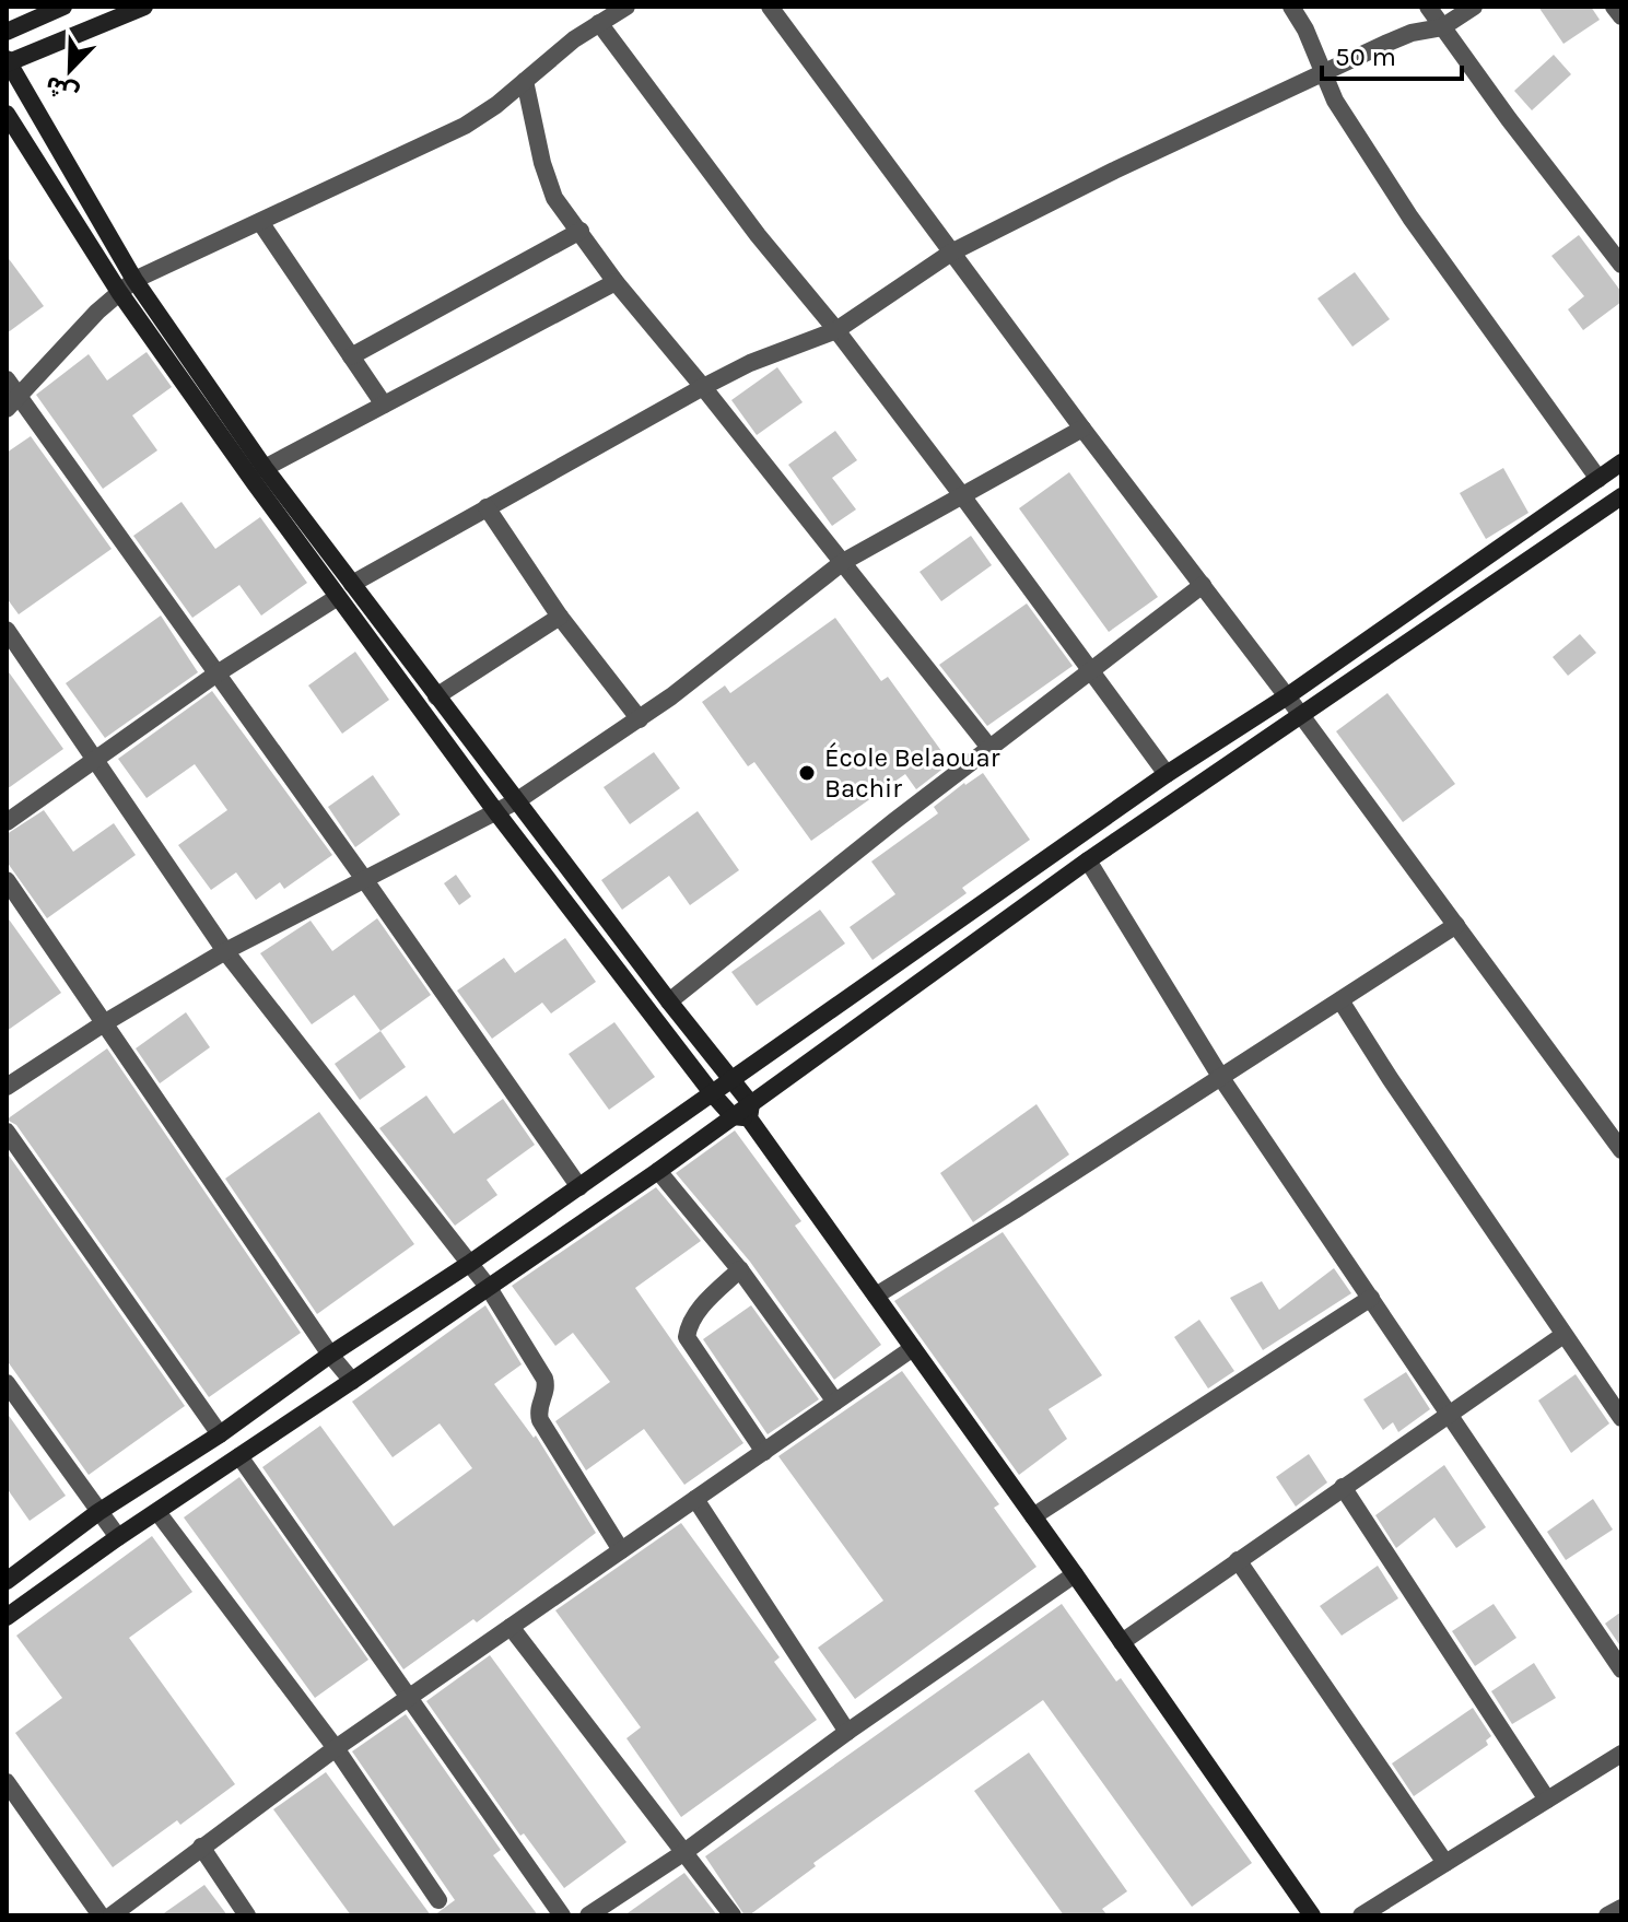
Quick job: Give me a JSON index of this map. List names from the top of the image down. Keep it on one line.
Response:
{"places":["École Belaouar Bachir"],"scale_bar":"50 m","north":"bottom left"}
